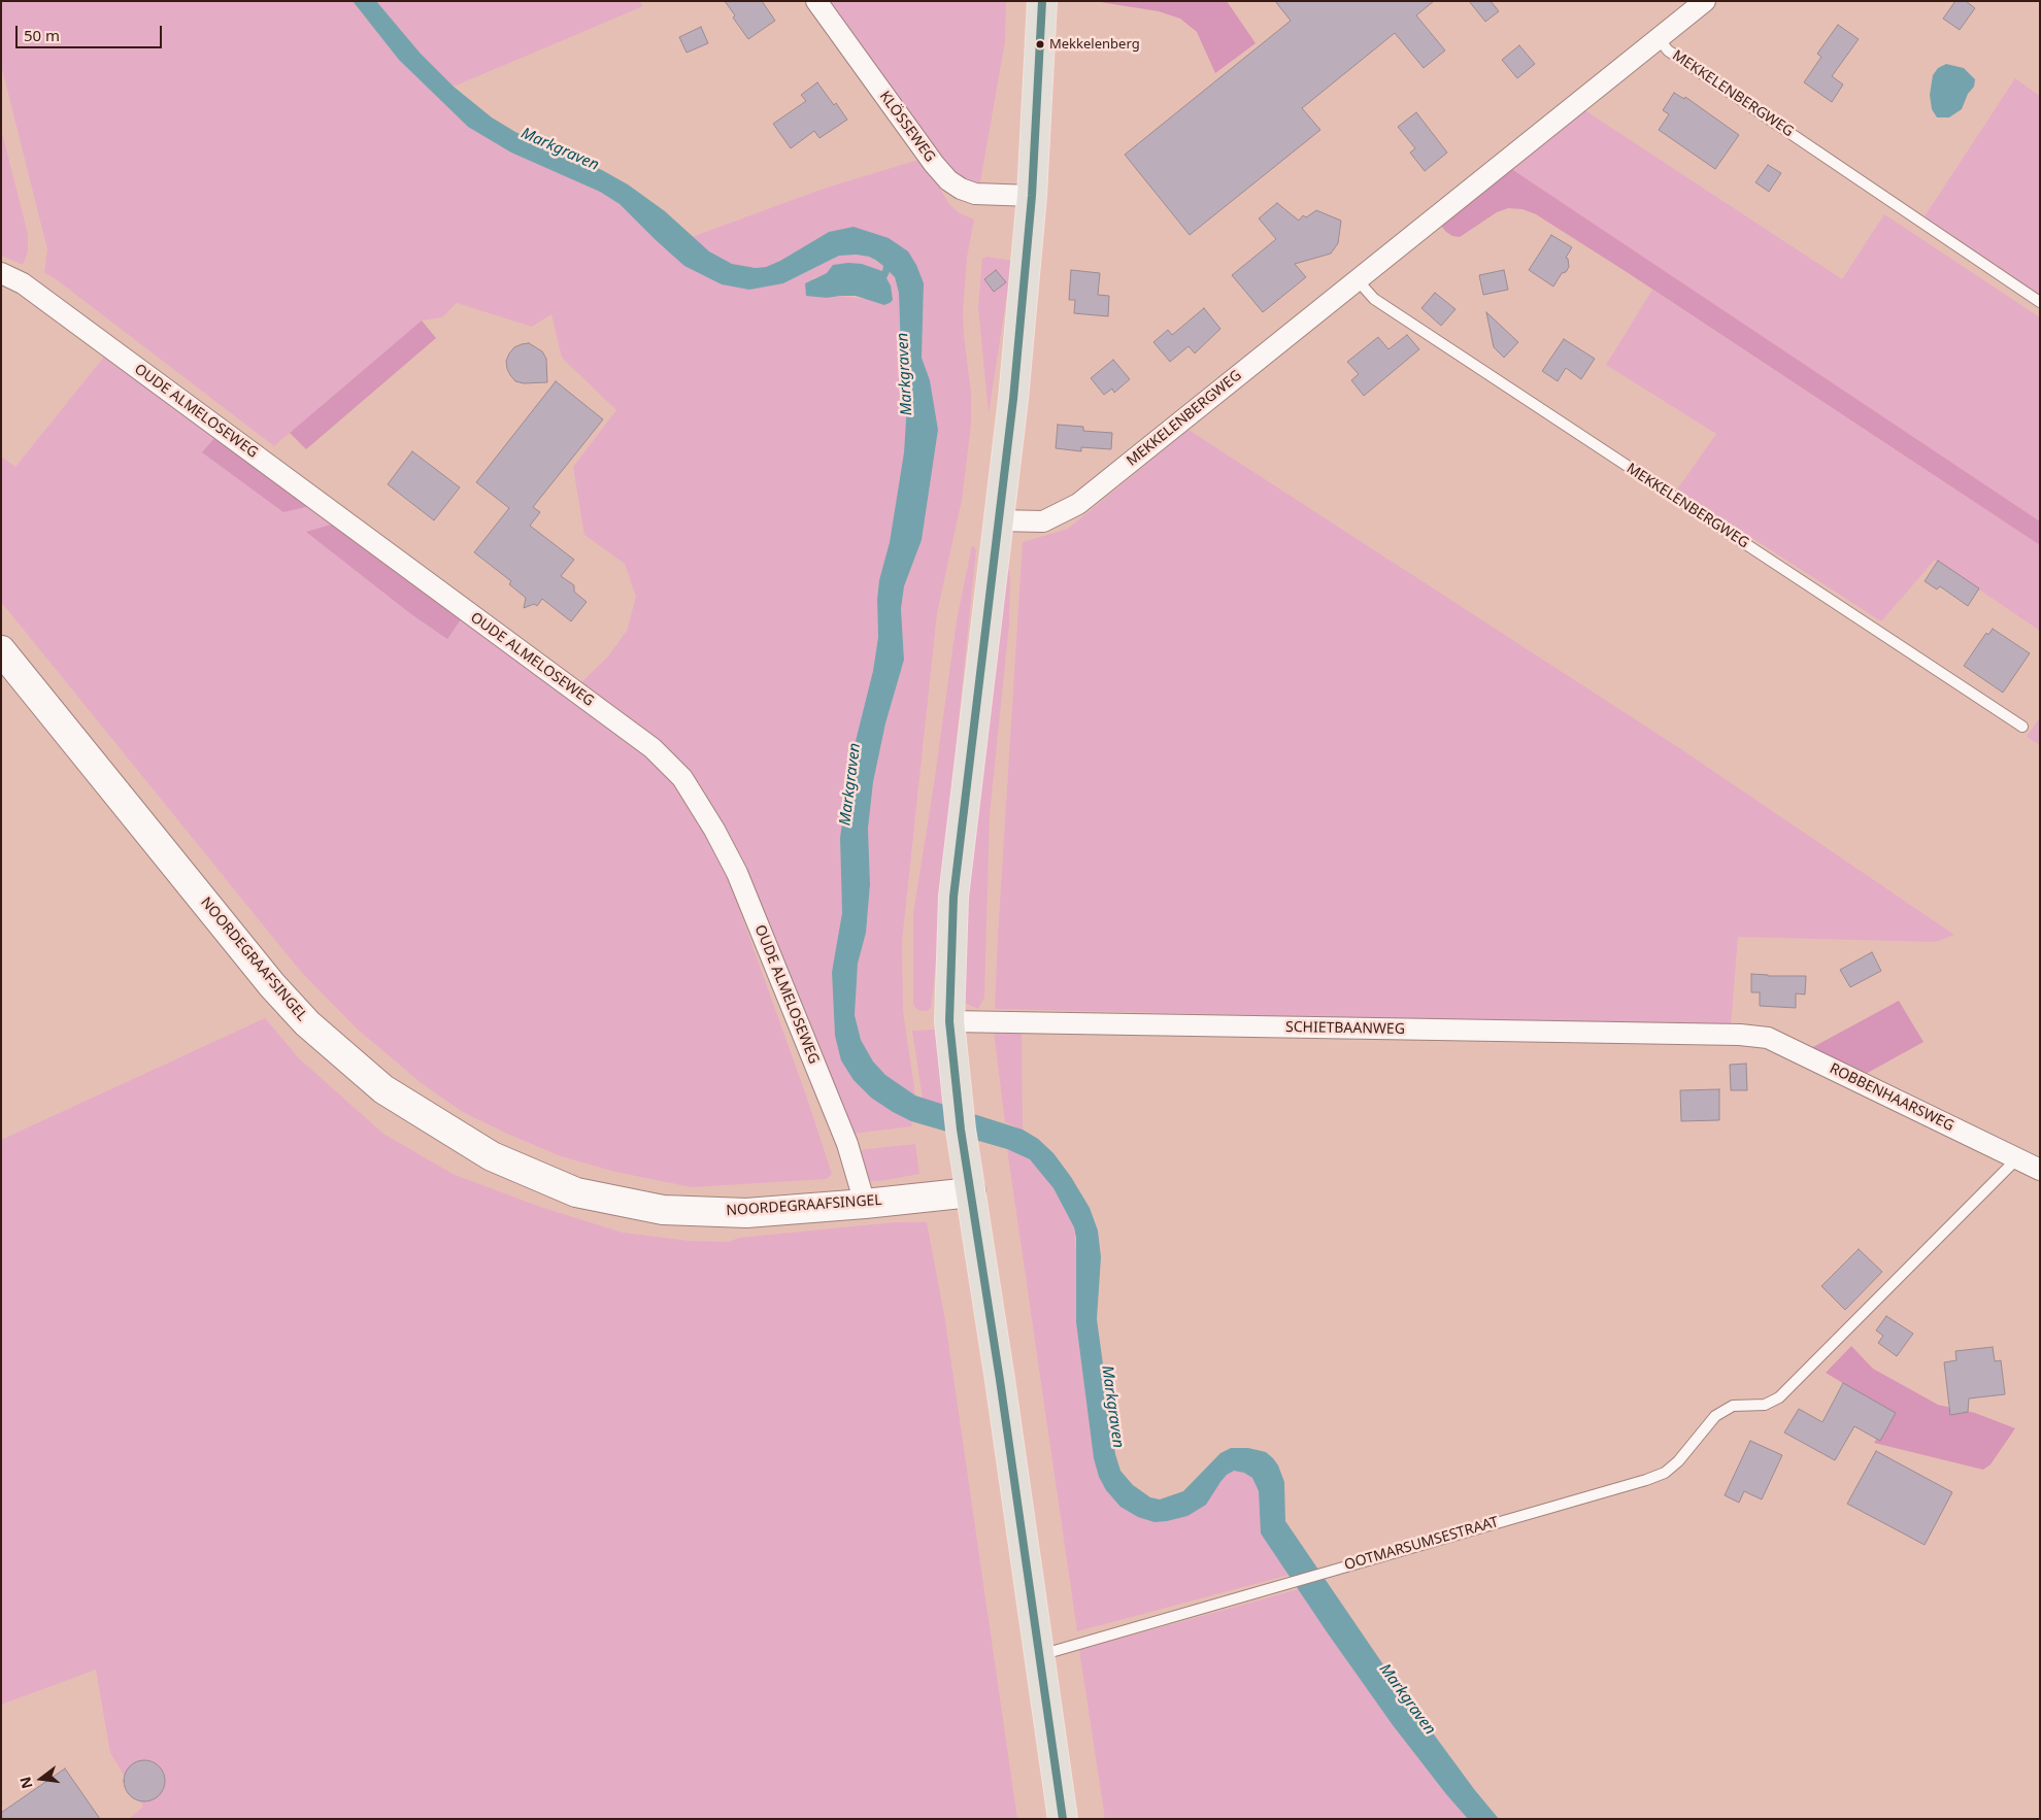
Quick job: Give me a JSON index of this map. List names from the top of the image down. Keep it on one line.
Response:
{"streets":{"main road":["NOORDEGRAAFSINGEL"],"street":["MEKKELENBERGWEG","KLÖSSEWEG","OUDE ALMELOSEWEG","SCHIETBAANWEG","ROBBENHAARSWEG"],"lane":["OOTMARSUMSESTRAAT"]},"crossings":[["OUDE ALMELOSEWEG","NOORDEGRAAFSINGEL"],["SCHIETBAANWEG","ROBBENHAARSWEG"],["ROBBENHAARSWEG","OOTMARSUMSESTRAAT"]],"water":["Markgraven"],"places":["Mekkelenberg"],"scale_bar":"50 m","north":"left"}
